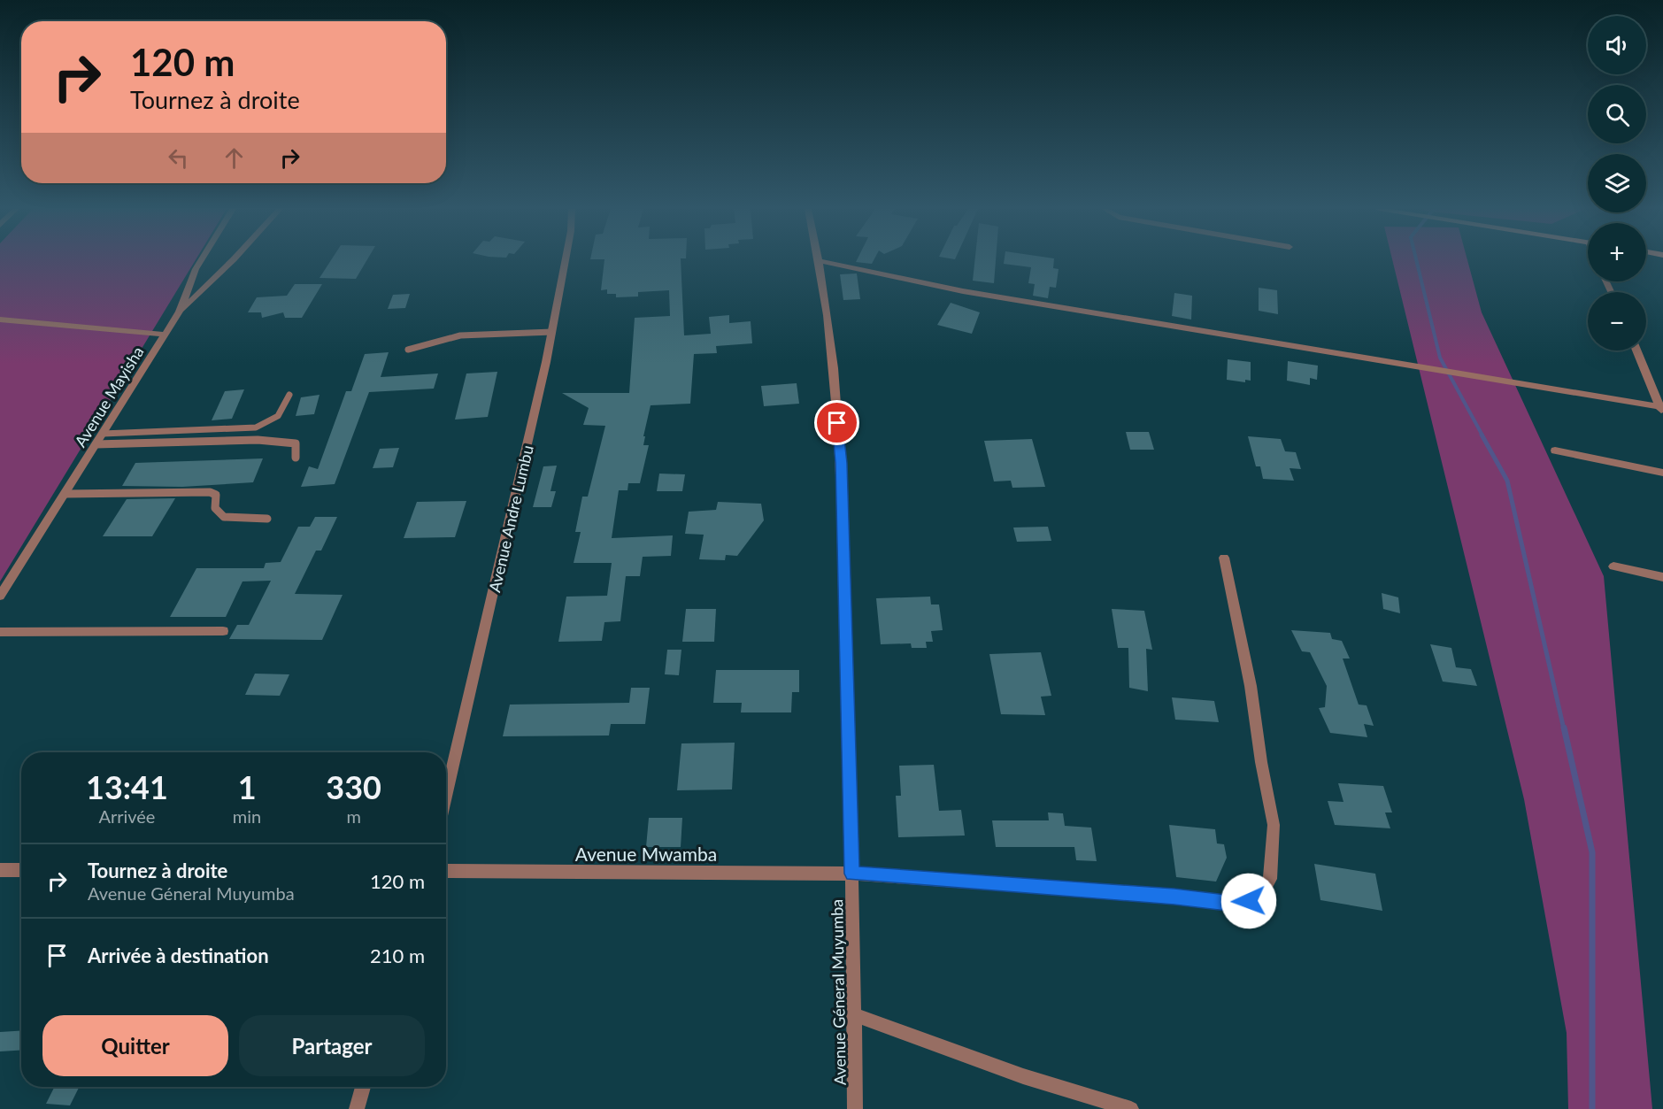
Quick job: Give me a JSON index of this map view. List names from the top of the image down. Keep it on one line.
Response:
{"streets":{"street":["Avenue Mayisha","Avenue Andre Lumbu","Avenue Mwamba","Avenue Géneral Muyumba"]},"crossings":[["Avenue Mwamba","Avenue Géneral Muyumba"]],"page":{"map_buttons":["+","−"],"turn":["120 m","Tournez à droite"],"eta":["13:41","Arrivée","1","min","330","m"],"list":[{"name":"Tournez à droite","note":"Avenue Géneral Muyumba","value":"120 m"},{"name":"Arrivée à destination","value":"210 m"}],"buttons":["Quitter","Partager"]}}
